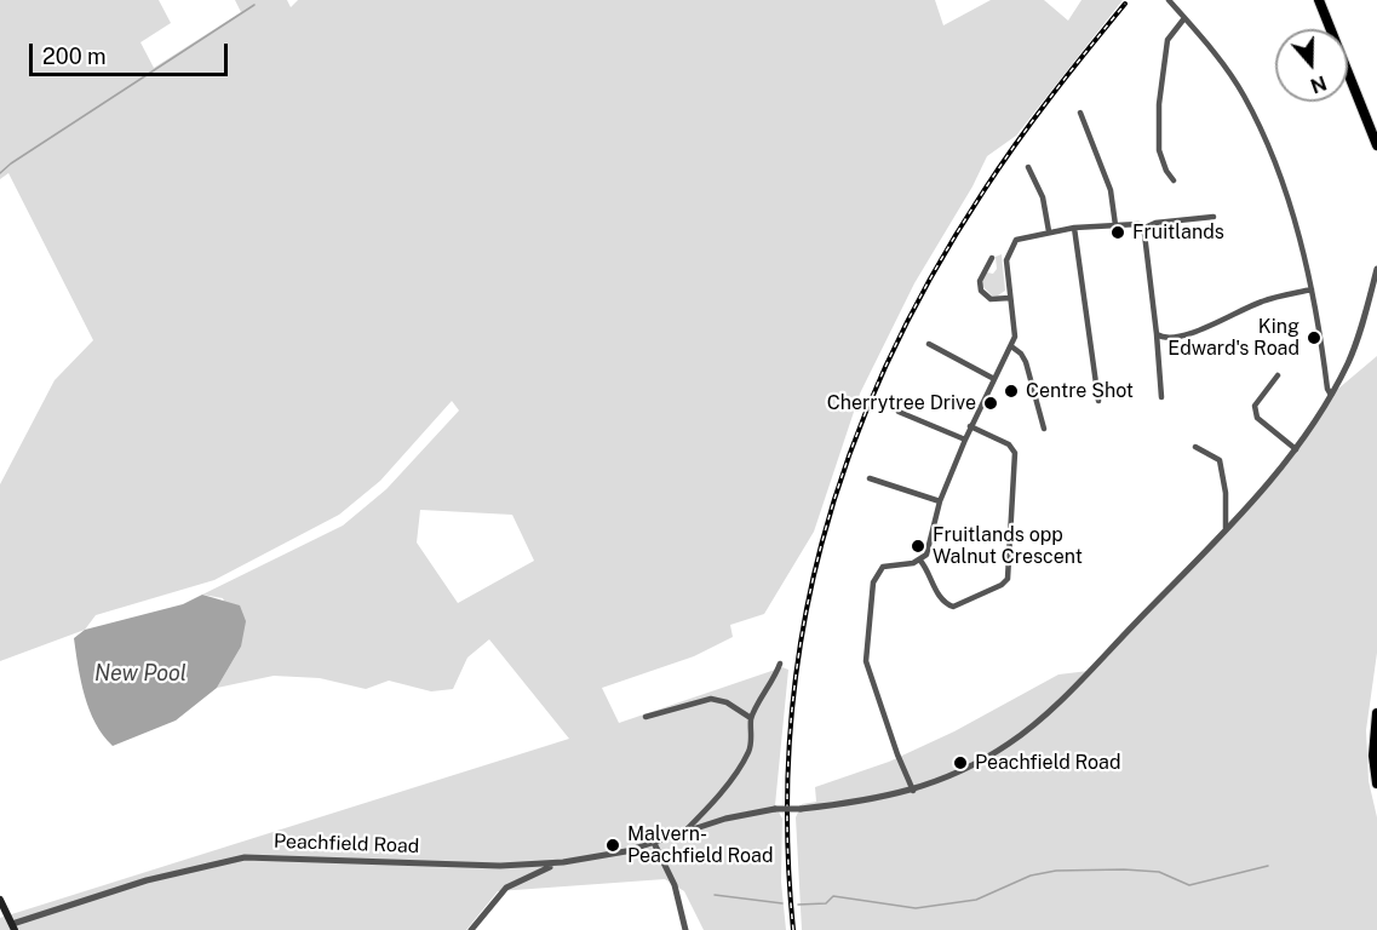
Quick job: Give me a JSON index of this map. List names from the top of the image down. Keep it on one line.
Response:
{"streets":{"street":["Peachfield Road"]},"water":["New Pool"],"places":["Fruitlands","King Edward's Road","Centre Shot","Cherrytree Drive","Fruitlands opp Walnut Crescent","Peachfield Road","Malvern- Peachfield Road"],"scale_bar":"200 m","north":"bottom"}
